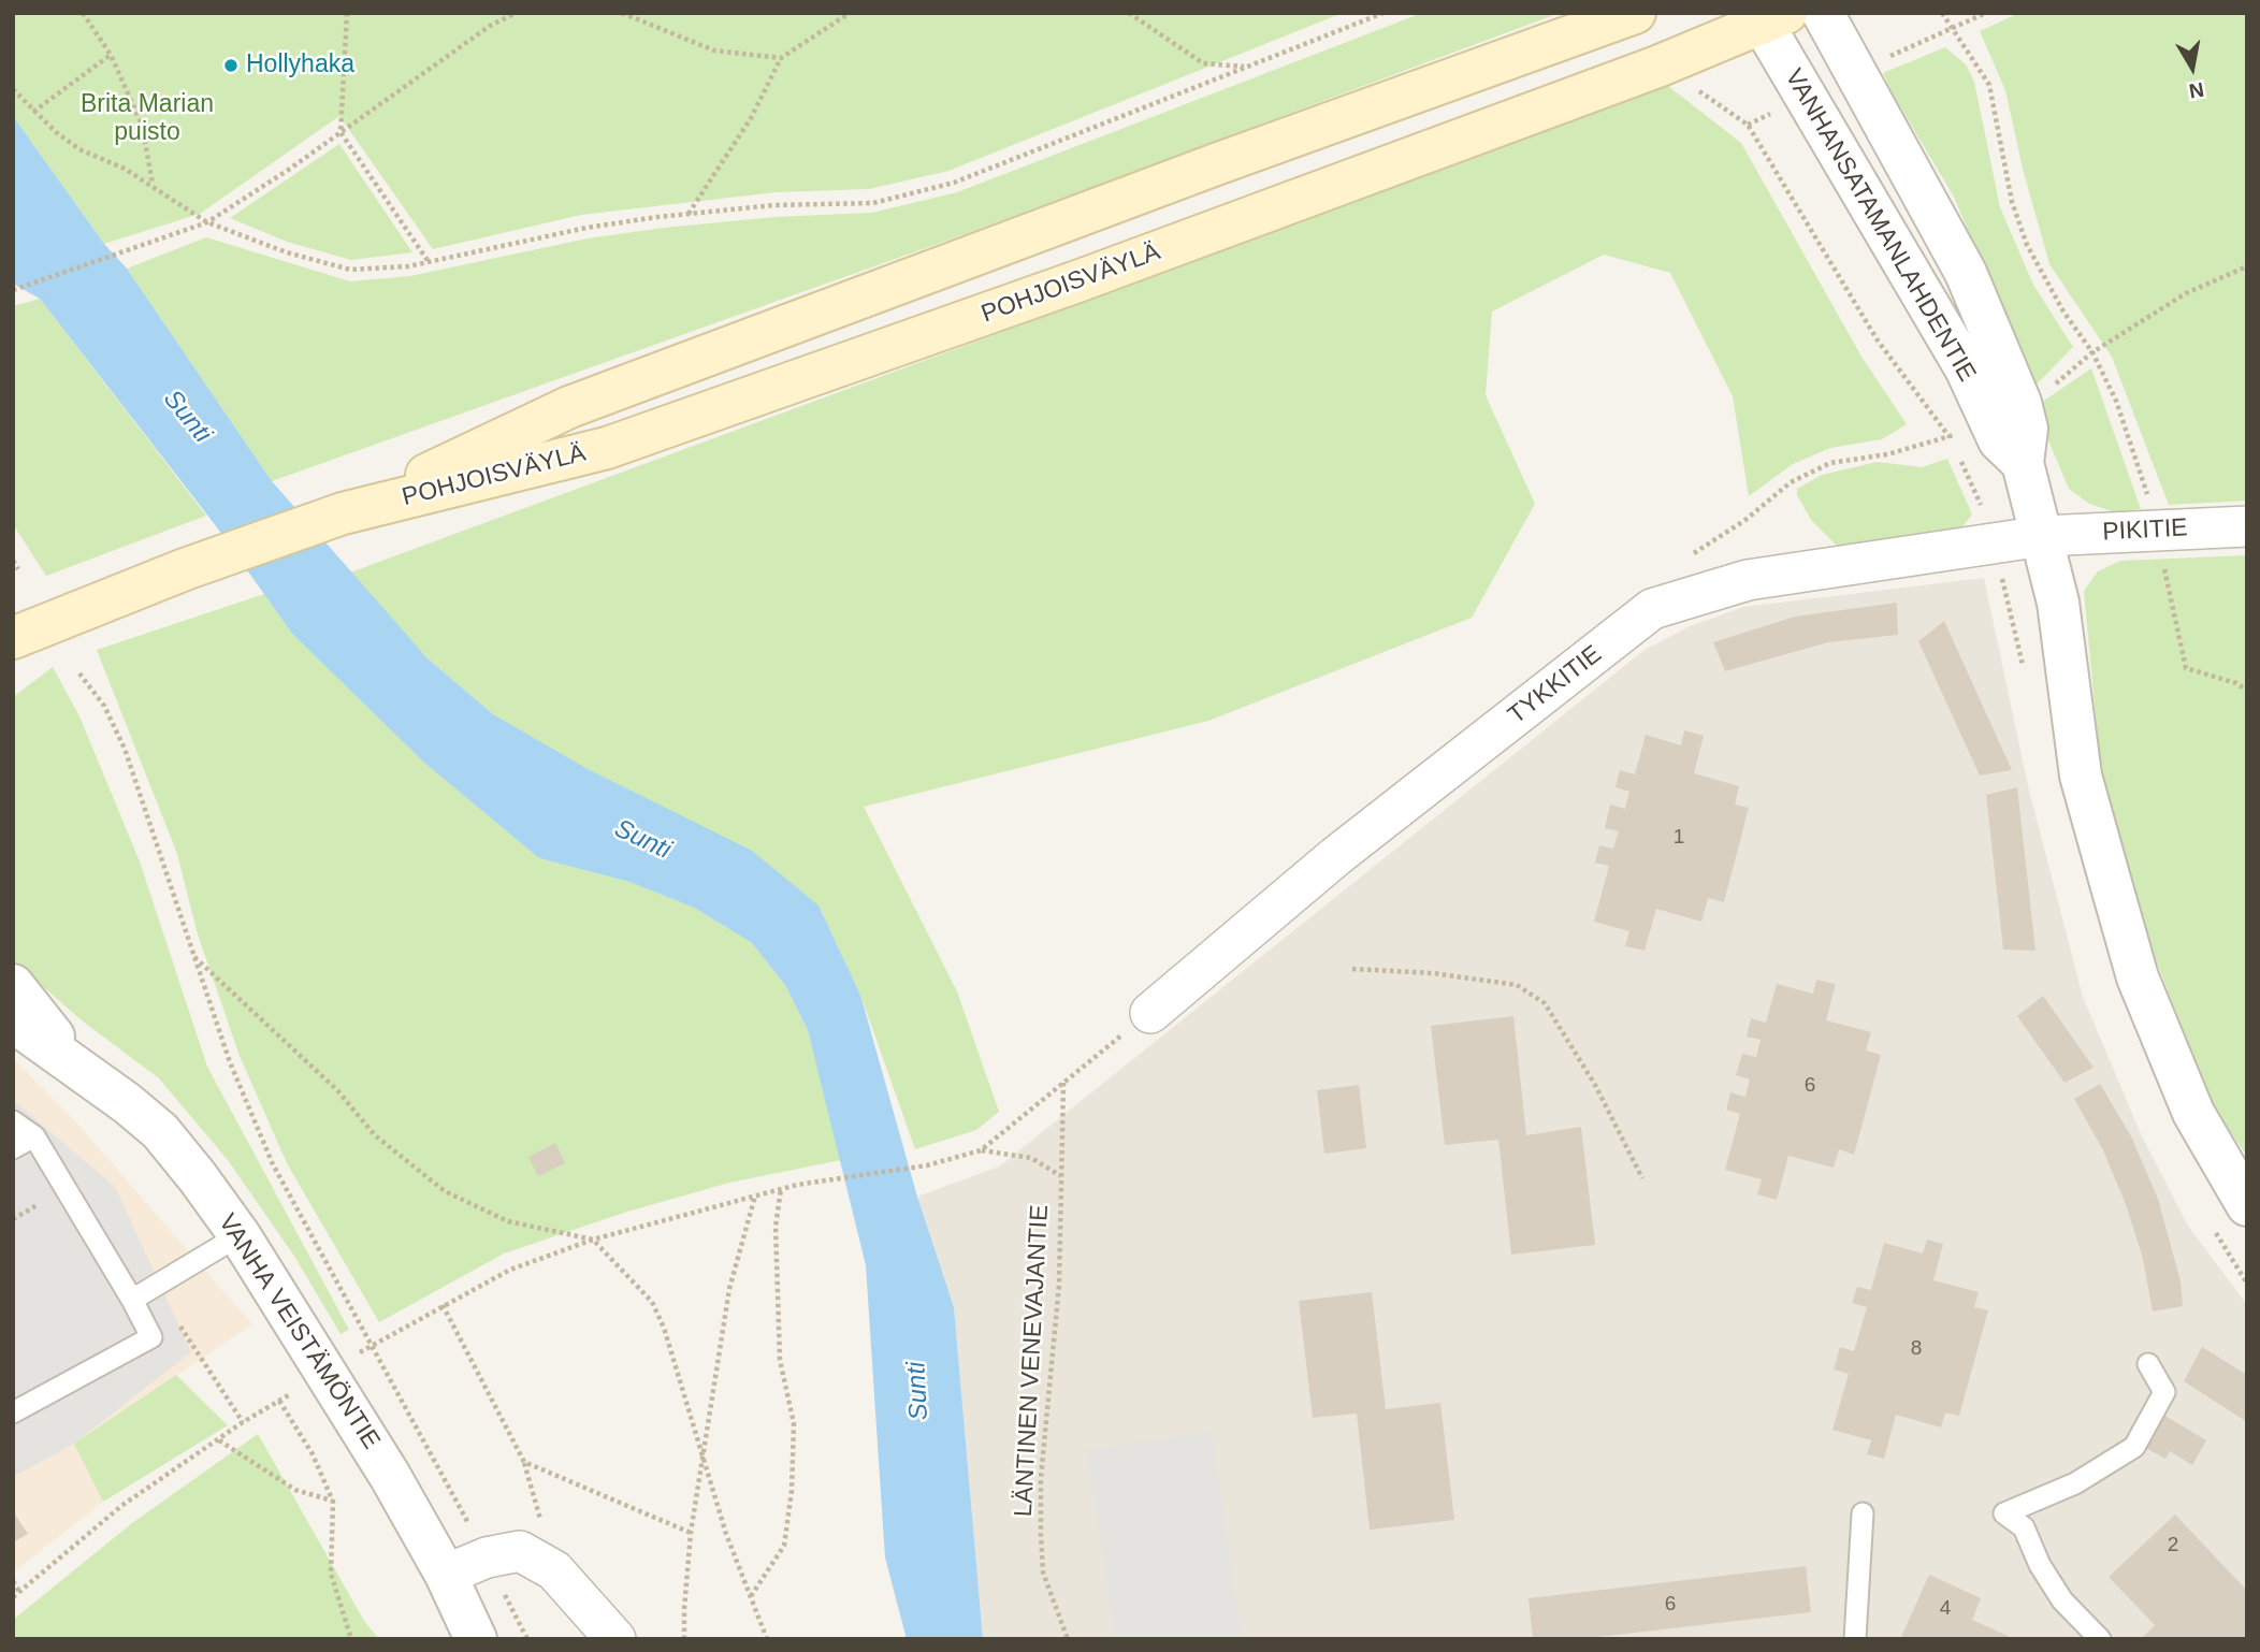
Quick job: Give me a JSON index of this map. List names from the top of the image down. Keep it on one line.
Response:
{"streets":{"main road":["POHJOISVÄYLÄ"],"street":["VANHANSATAMANLAHDENTIE","PIKITIE","TYKKITIE","VANHA VEISTÄMÖNTIE"],"path":["LÄNTINEN VENEVAJANTIE"]},"crossings":[["VANHANSATAMANLAHDENTIE","POHJOISVÄYLÄ"],["VANHANSATAMANLAHDENTIE","PIKITIE"],["VANHANSATAMANLAHDENTIE","TYKKITIE"],["PIKITIE","TYKKITIE"]],"water":["Sunti"],"parks":["Brita Marian puisto"],"places":["Hollyhaka"],"house_numbers":["1","6","8","2","6","4"],"north":"bottom"}
